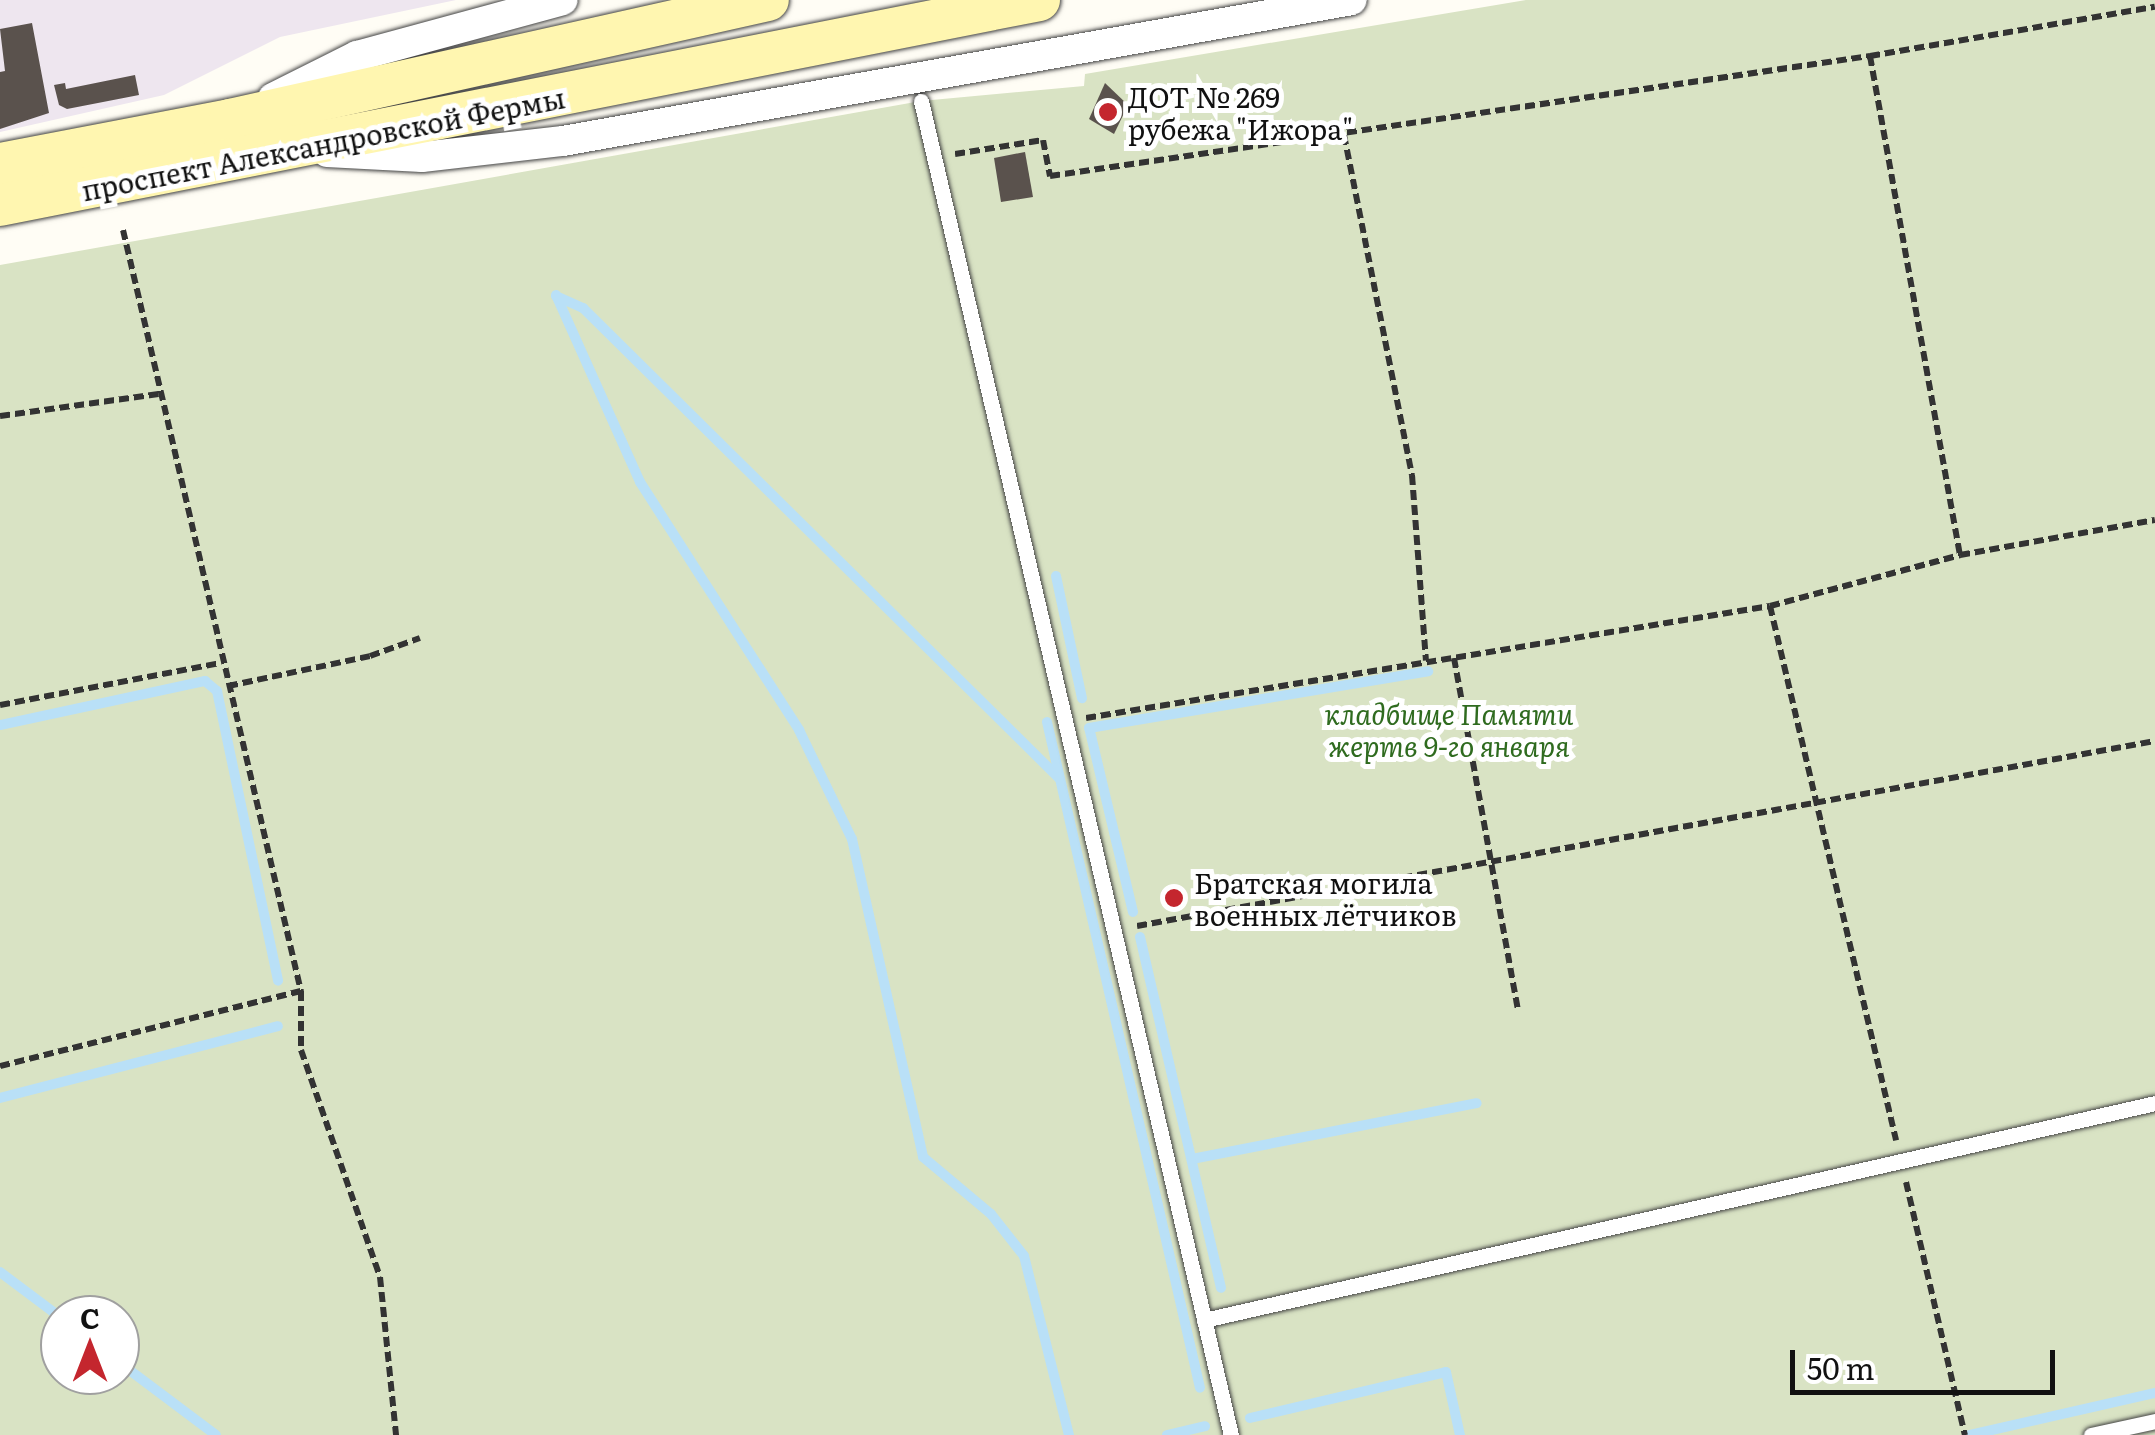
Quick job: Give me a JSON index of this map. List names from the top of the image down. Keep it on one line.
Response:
{"streets":{"main road":["проспект Александровской Фермы"]},"parks":["кладбище Памяти жертв 9-го января"],"places":["ДОТ № 269 рубежа \"Ижора\"","Братская могила военных лётчиков"],"scale_bar":"50 m","north":"top"}
